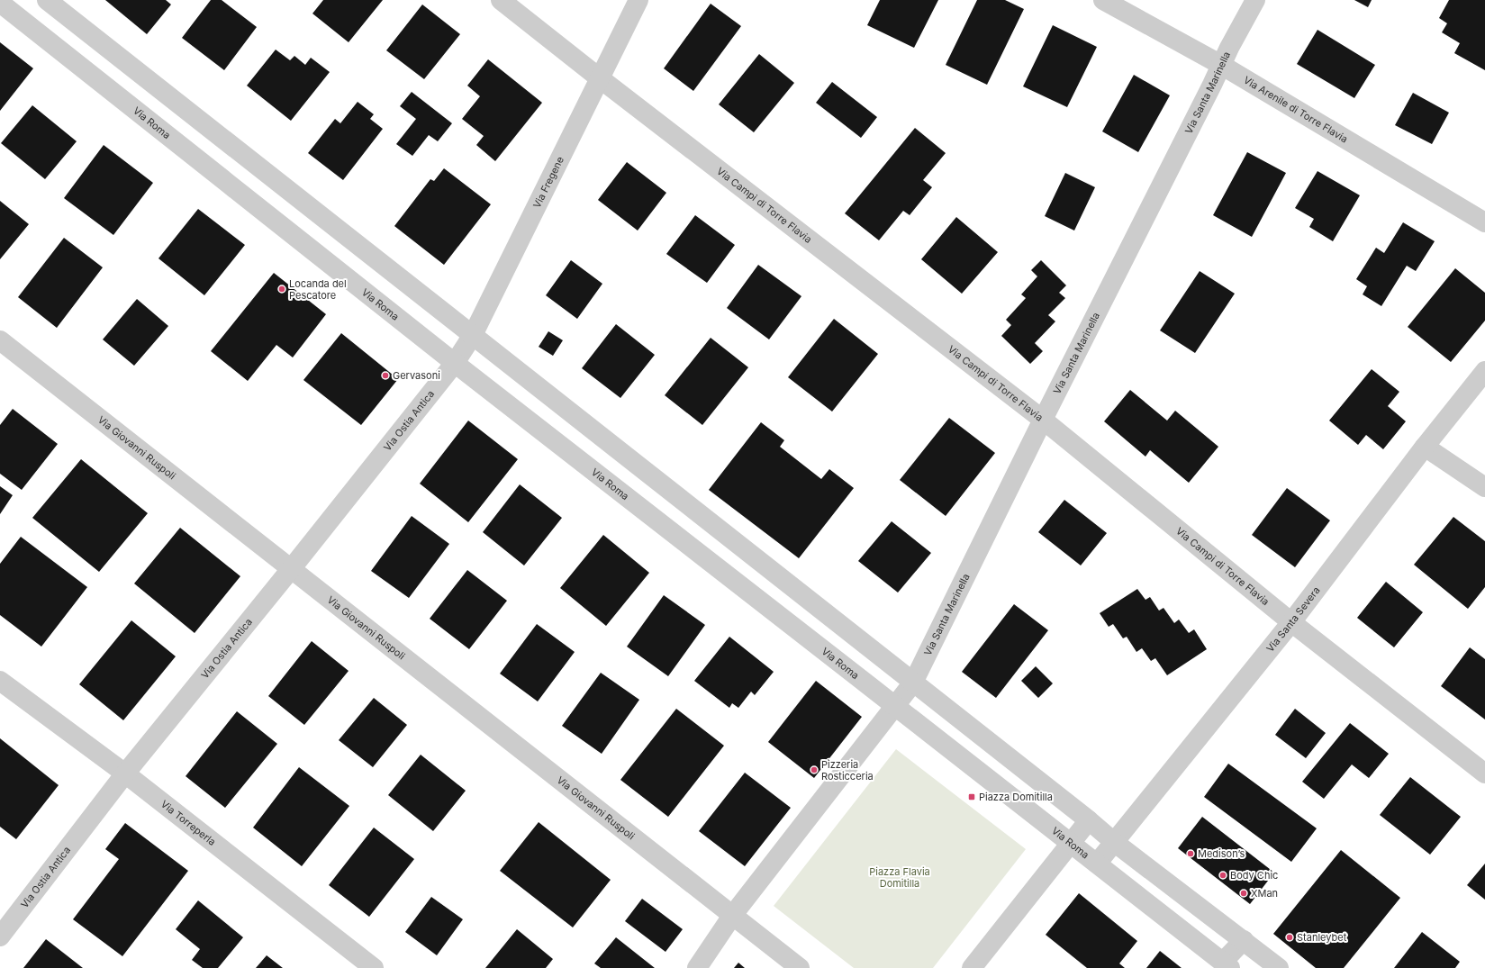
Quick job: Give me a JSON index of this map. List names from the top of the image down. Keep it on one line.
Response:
{"streets":{"street":["Via Santa Marinella","Via Arenile di Torre Flavia","Via Roma","Via Fregene","Via Campi di Torre Flavia","Via Ostia Antica","Via Giovanni Ruspoli","Via Santa Severa","Via Torreperla"]},"crossings":[["Via Santa Marinella","Via Arenile di Torre Flavia"],["Via Santa Marinella","Via Roma"],["Via Santa Marinella","Via Campi di Torre Flavia"],["Via Roma","Via Fregene"],["Via Roma","Via Ostia Antica"],["Via Roma","Via Santa Severa"],["Via Fregene","Via Campi di Torre Flavia"],["Via Fregene","Via Ostia Antica"],["Via Campi di Torre Flavia","Via Santa Severa"],["Via Ostia Antica","Via Giovanni Ruspoli"],["Via Ostia Antica","Via Torreperla"]],"parks":["Piazza Flavia Domitilla"],"places":{"other":["Locanda del Pescatore","Gervasoni","Pizzeria Rosticceria","Medison’s","Body Chic","XMan","Stanleybet"],"transit":["Piazza Domitilla"]}}
